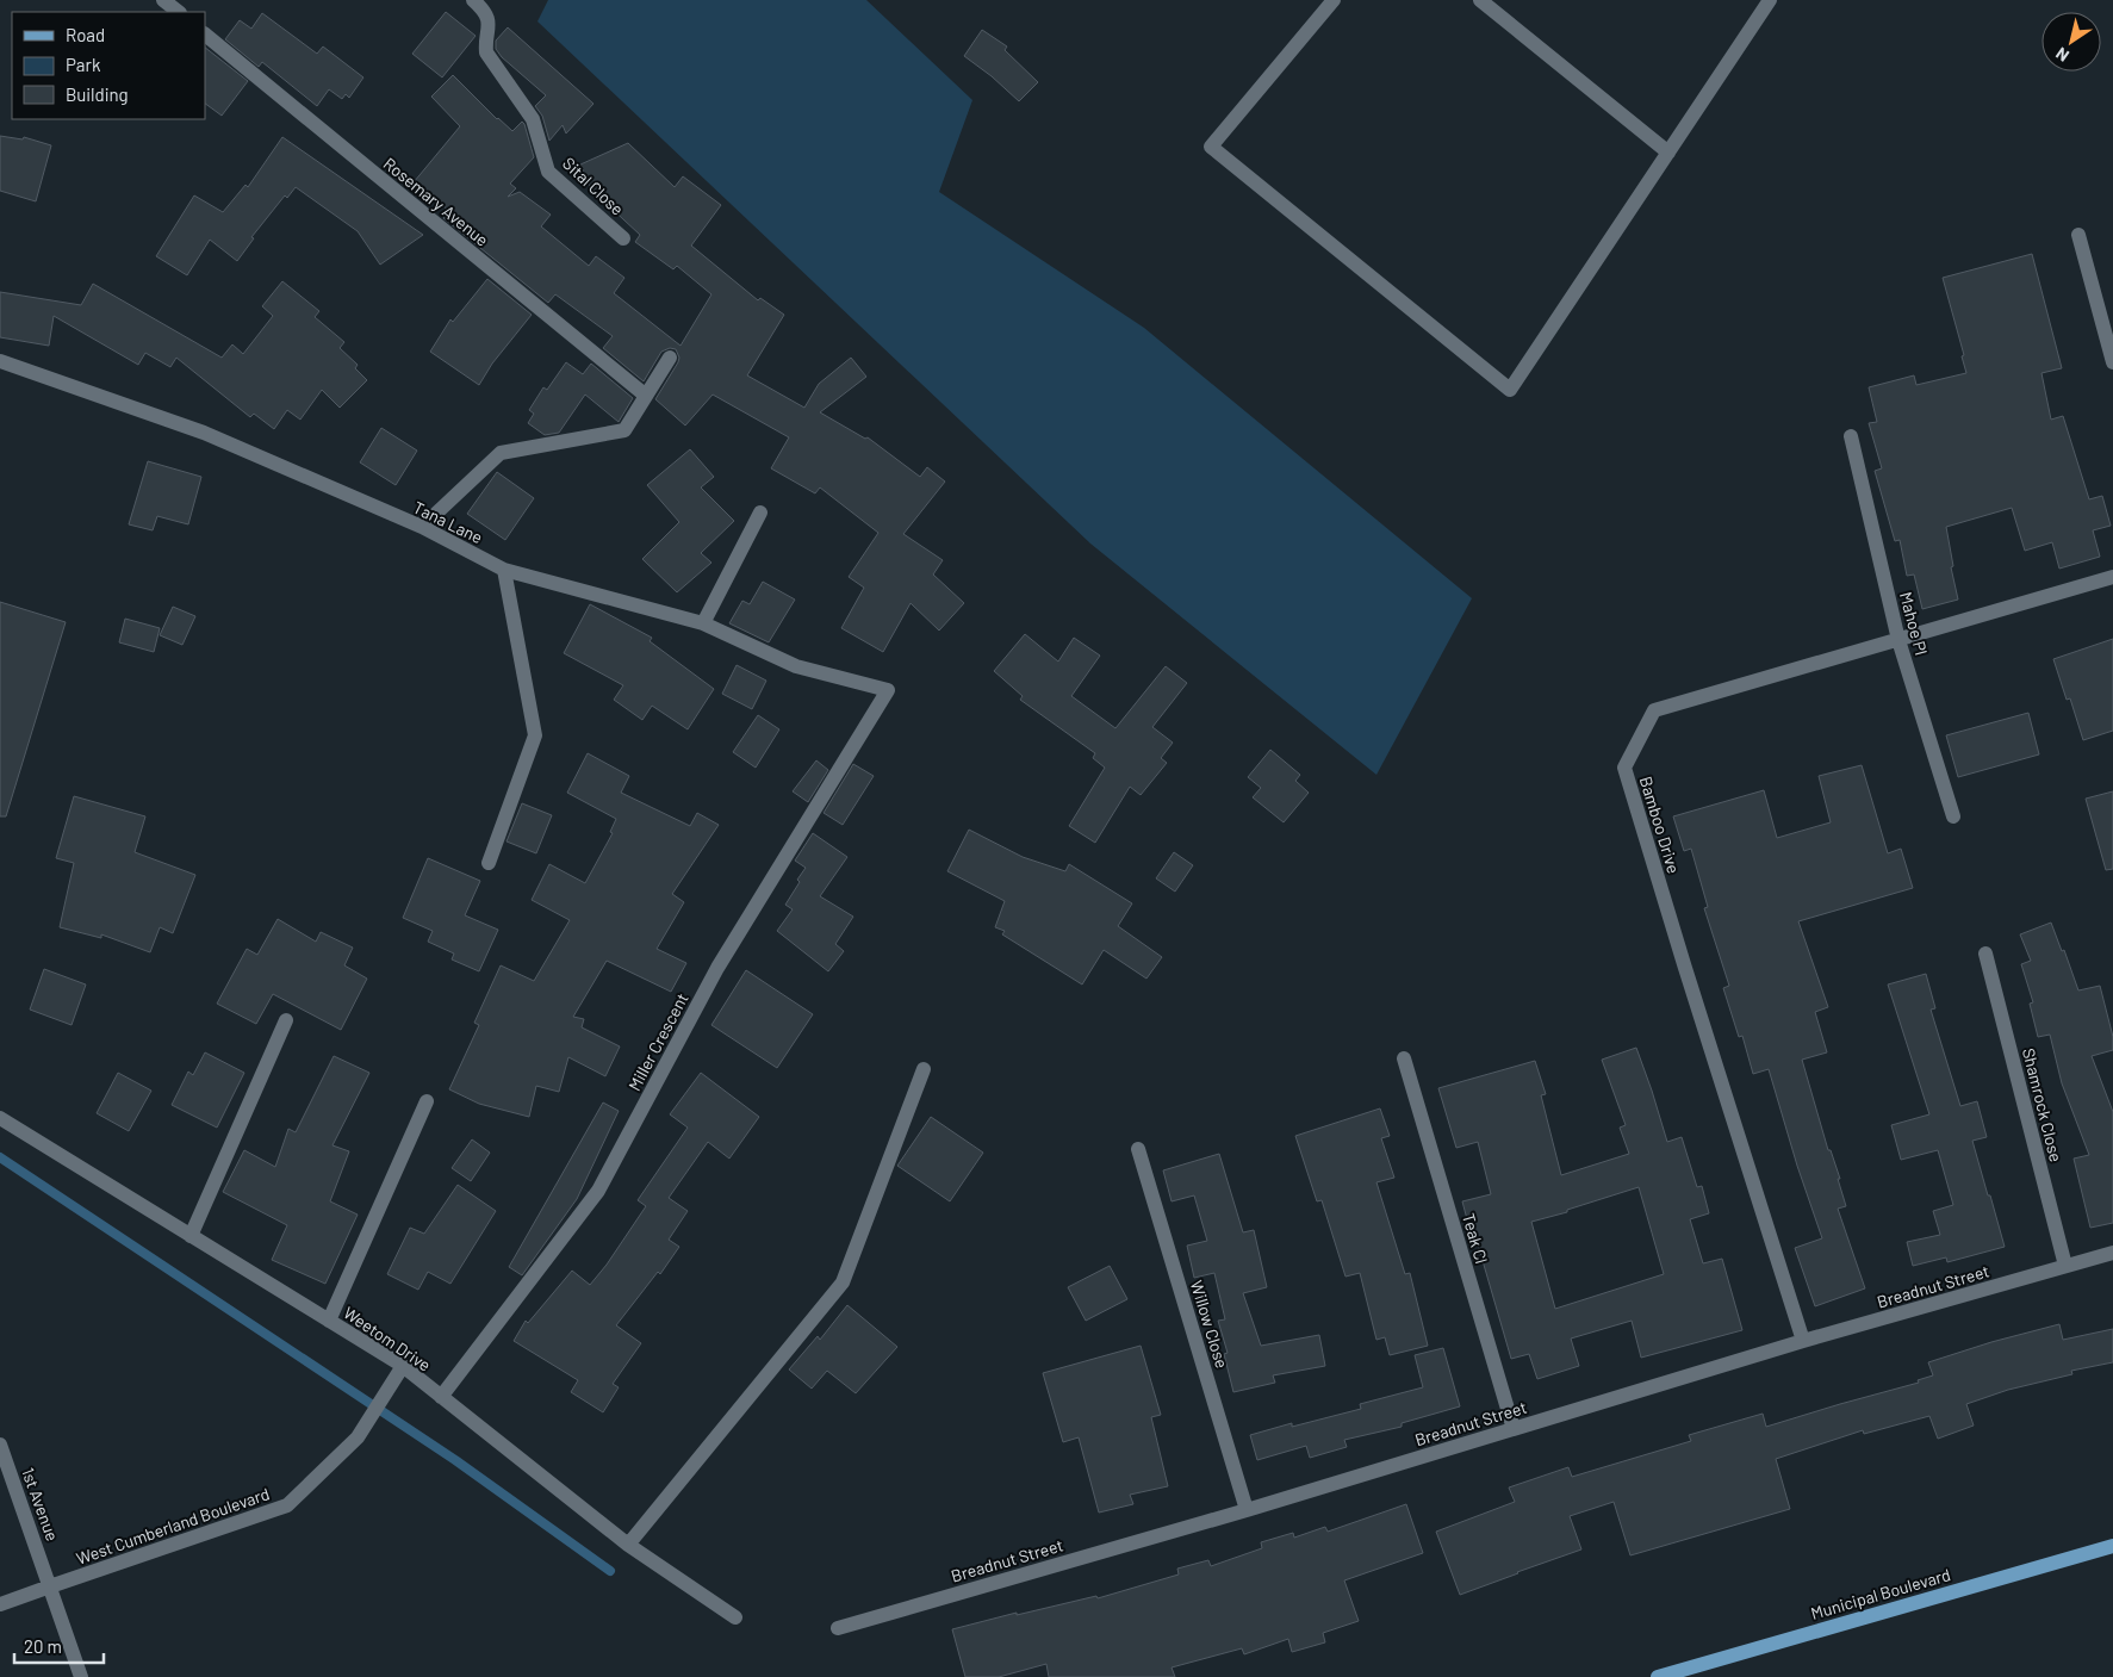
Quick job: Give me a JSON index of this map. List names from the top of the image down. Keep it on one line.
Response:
{"streets":{"main road":["Municipal Boulevard"],"street":["Sital Close","Rosemary Avenue","Tana Lane","Mahoe Pl","Bamboo Drive","Miller Crescent","Shamrock Close","Teak Cl","Breadnut Street","Willow Close","Weetom Drive","1st Avenue","West Cumberland Boulevard"]},"crossings":[["Tana Lane","Miller Crescent"],["Mahoe Pl","Bamboo Drive"],["Bamboo Drive","Breadnut Street"],["Miller Crescent","Weetom Drive"],["Shamrock Close","Breadnut Street"],["Teak Cl","Breadnut Street"],["Breadnut Street","Willow Close"],["Weetom Drive","West Cumberland Boulevard"],["1st Avenue","West Cumberland Boulevard"]],"legend":["Road","Park","Building"],"scale_bar":"20 m","north":"bottom left"}
